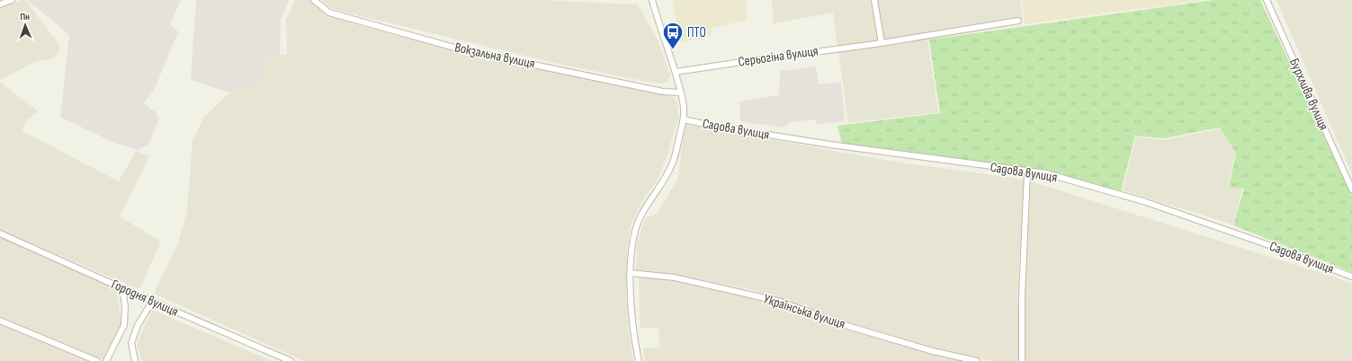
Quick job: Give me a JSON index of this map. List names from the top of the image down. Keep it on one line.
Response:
{"streets":{"street":["Вокзальна вулиця","Серьогіна вулиця","Бурхлива вулиця","Садова вулиця","Городня вулиця","Українська вулиця"]},"places":{"bus stop":["ПТО"]},"north":"top"}
